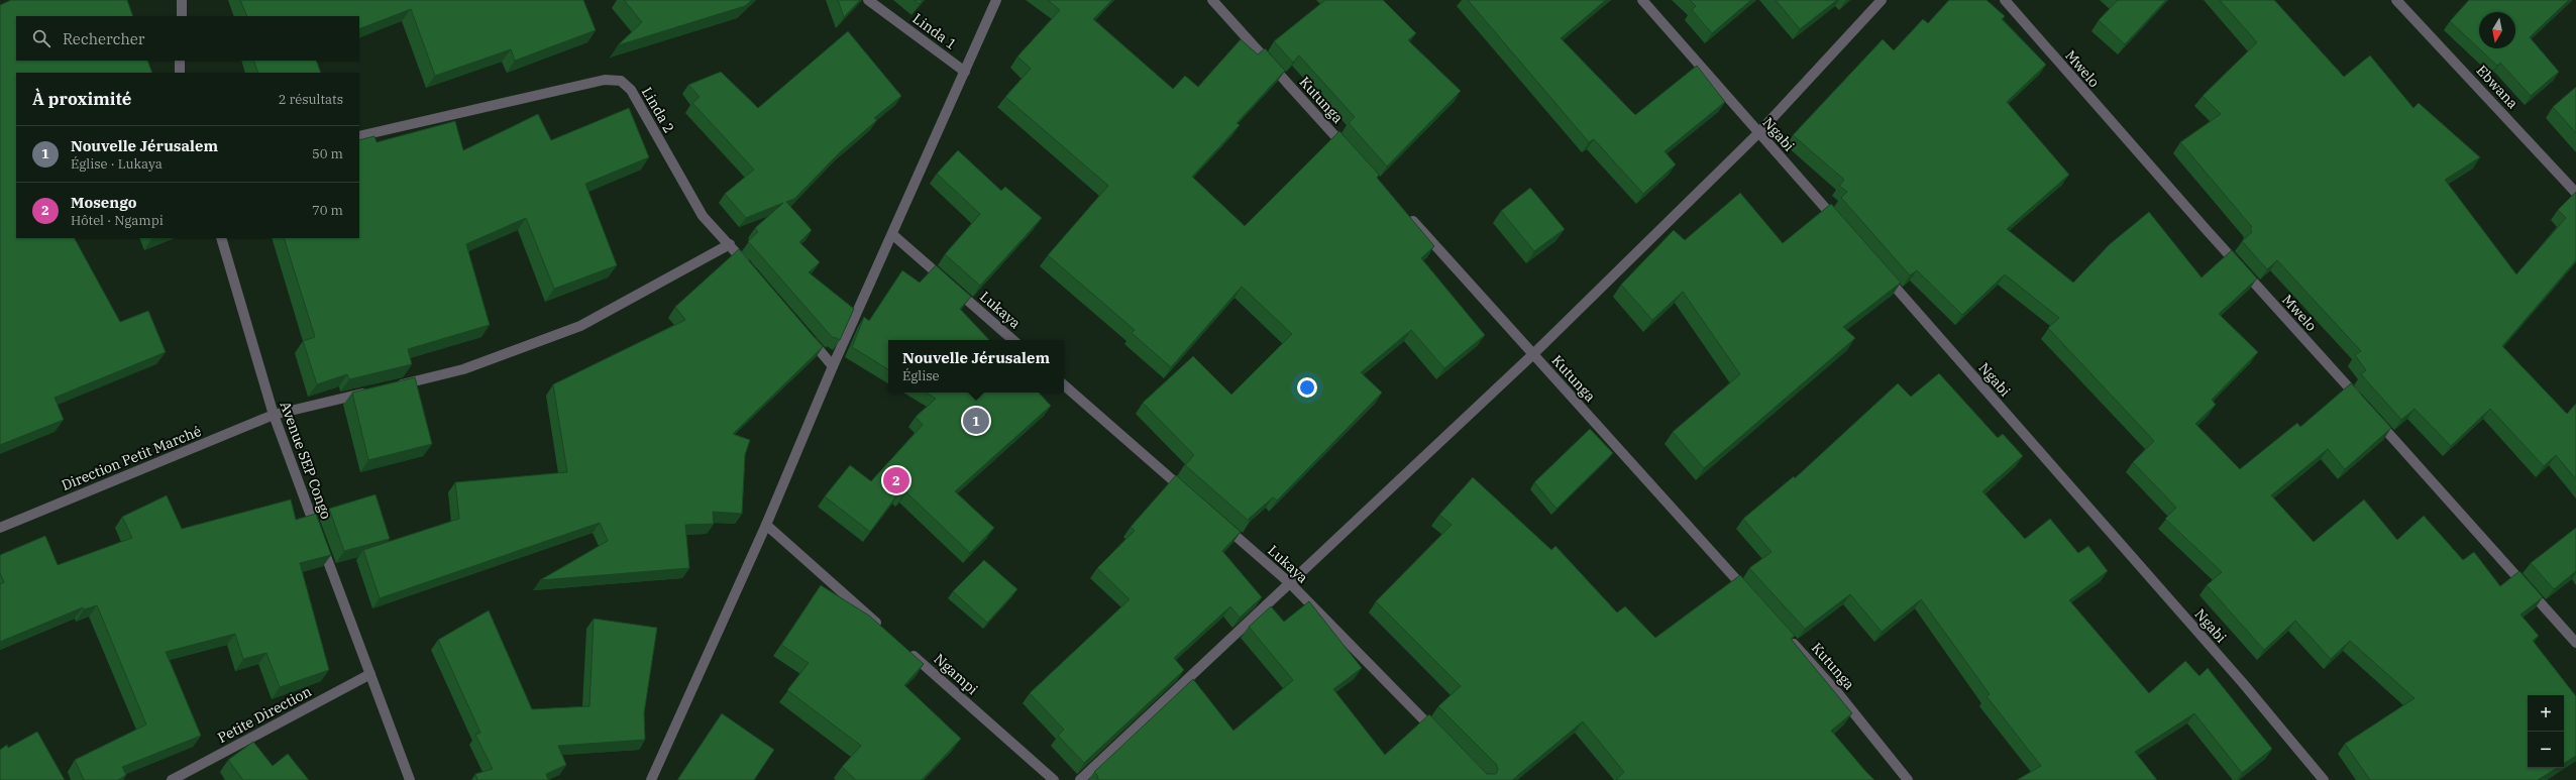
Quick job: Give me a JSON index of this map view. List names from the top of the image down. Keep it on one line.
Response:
{"streets":{"street":["Linda 1","Mwelo","Ebwana","Kutunga","Linda 2","Ngabi","Lukaya","Direction Petit Marché","Avenue SEP Congo","Ngampi","Petite Direction"]},"crossings":[["Direction Petit Marché","Avenue SEP Congo"],["Avenue SEP Congo","Petite Direction"]],"north":"bottom","page":{"search":"Rechercher","heading":["À proximité","2 résultats"],"list":[{"mark":"1","name":"Nouvelle Jérusalem","note":"Église · Lukaya","value":"50 m"},{"mark":"2","name":"Mosengo","note":"Hôtel · Ngampi","value":"70 m"}],"popup":["Nouvelle Jérusalem","Église"],"pins":["1","2"],"map_buttons":["+","−"]}}
